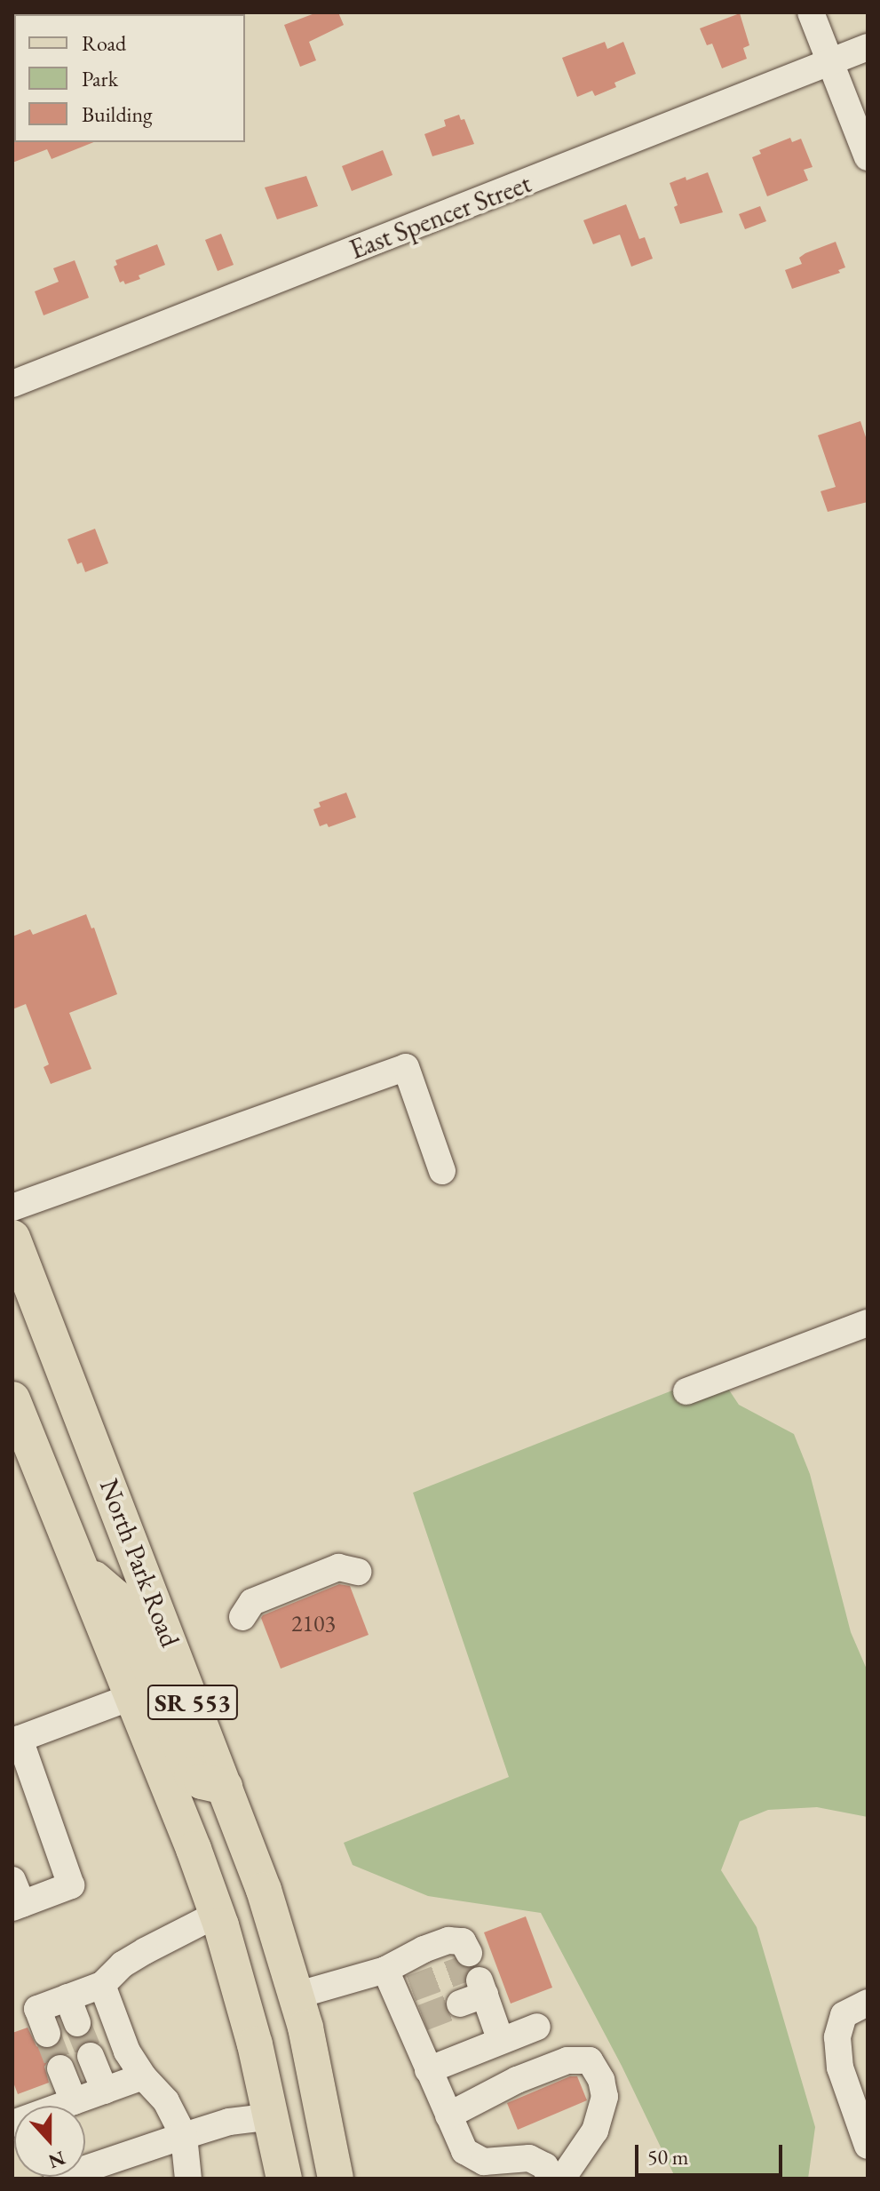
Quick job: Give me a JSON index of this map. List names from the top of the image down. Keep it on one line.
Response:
{"streets":{"main road":["North Park Road","SR 553"],"street":["East Spencer Street"]},"house_numbers":["2103"],"legend":["Road","Park","Building"],"scale_bar":"50 m","north":"bottom"}
